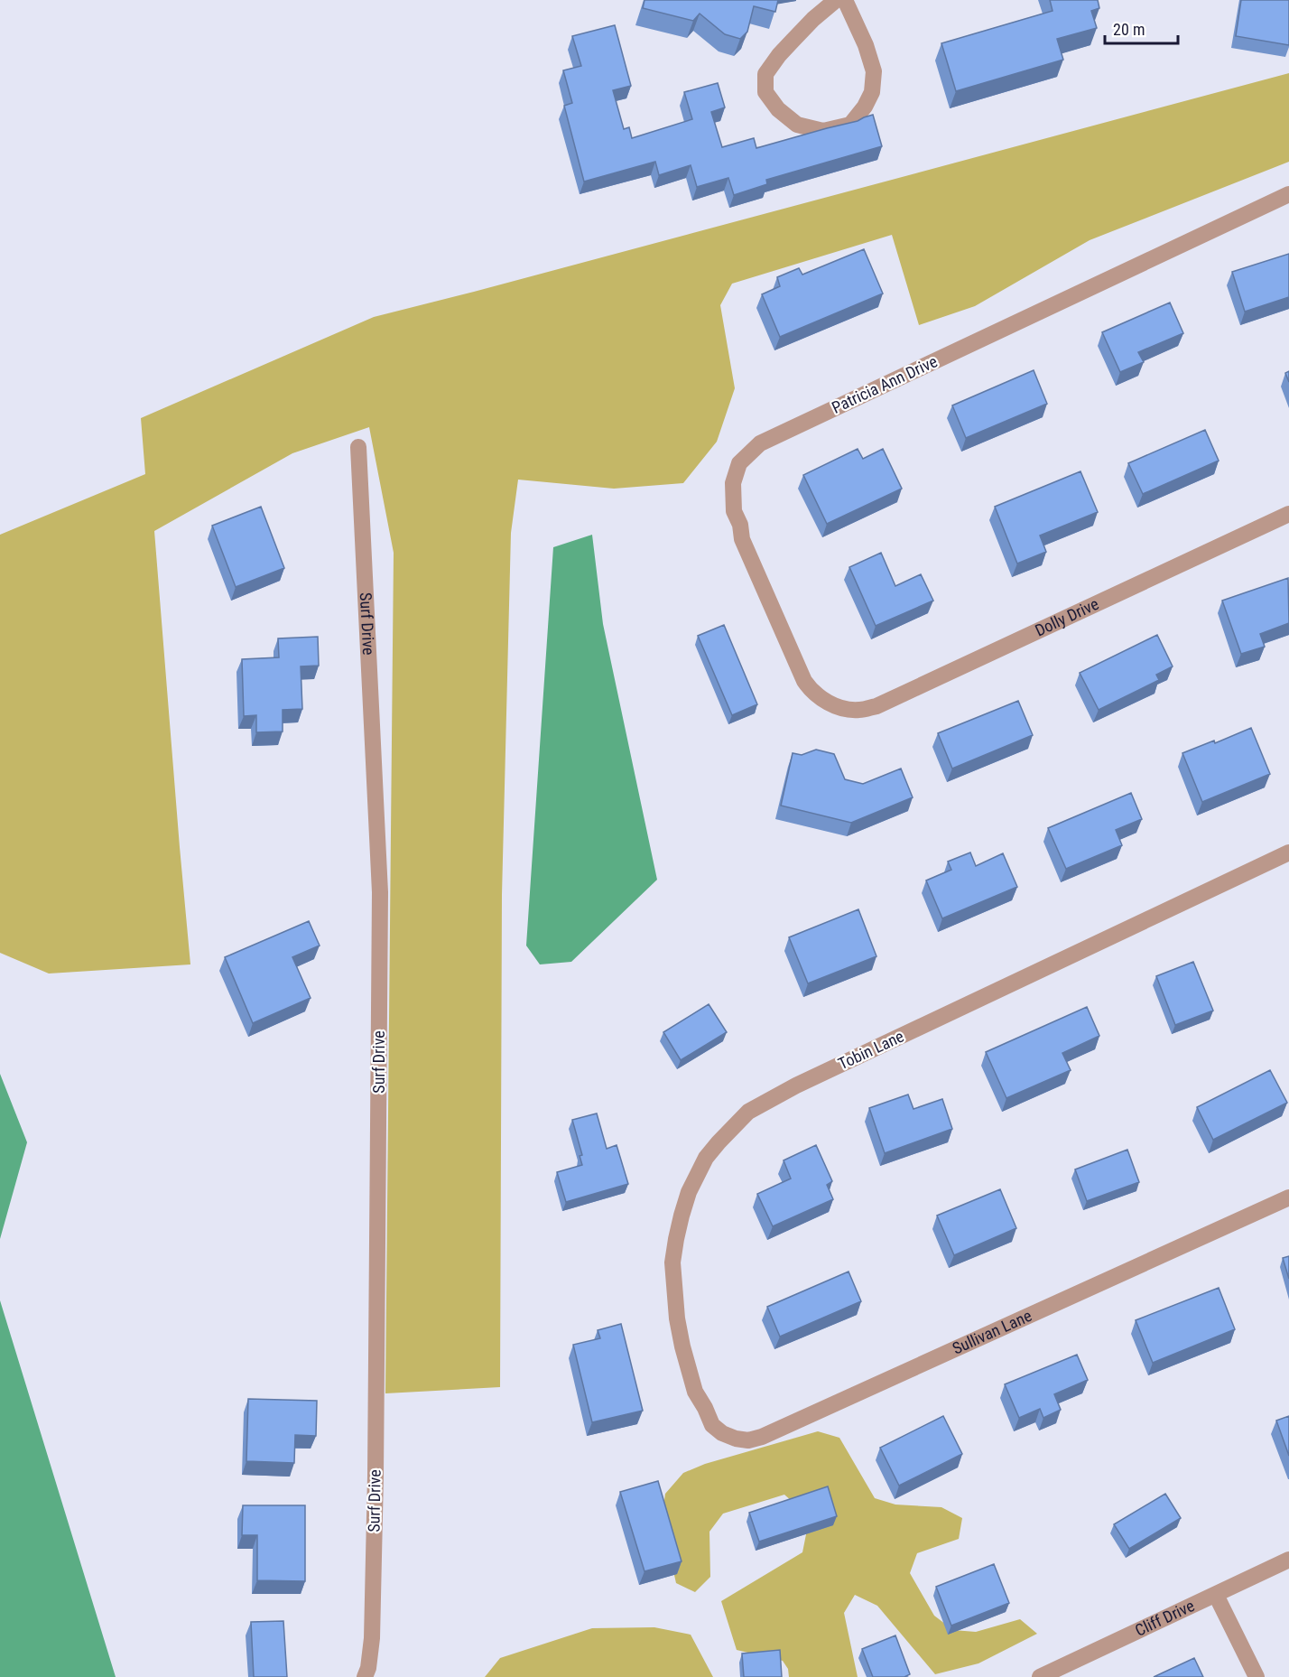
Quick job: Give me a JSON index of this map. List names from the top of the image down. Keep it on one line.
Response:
{"streets":{"street":["Patricia Ann Drive","Dolly Drive","Surf Drive","Tobin Lane","Sullivan Lane","Cliff Drive"]},"crossings":[["Patricia Ann Drive","Dolly Drive"],["Tobin Lane","Sullivan Lane"]],"scale_bar":"20 m"}
